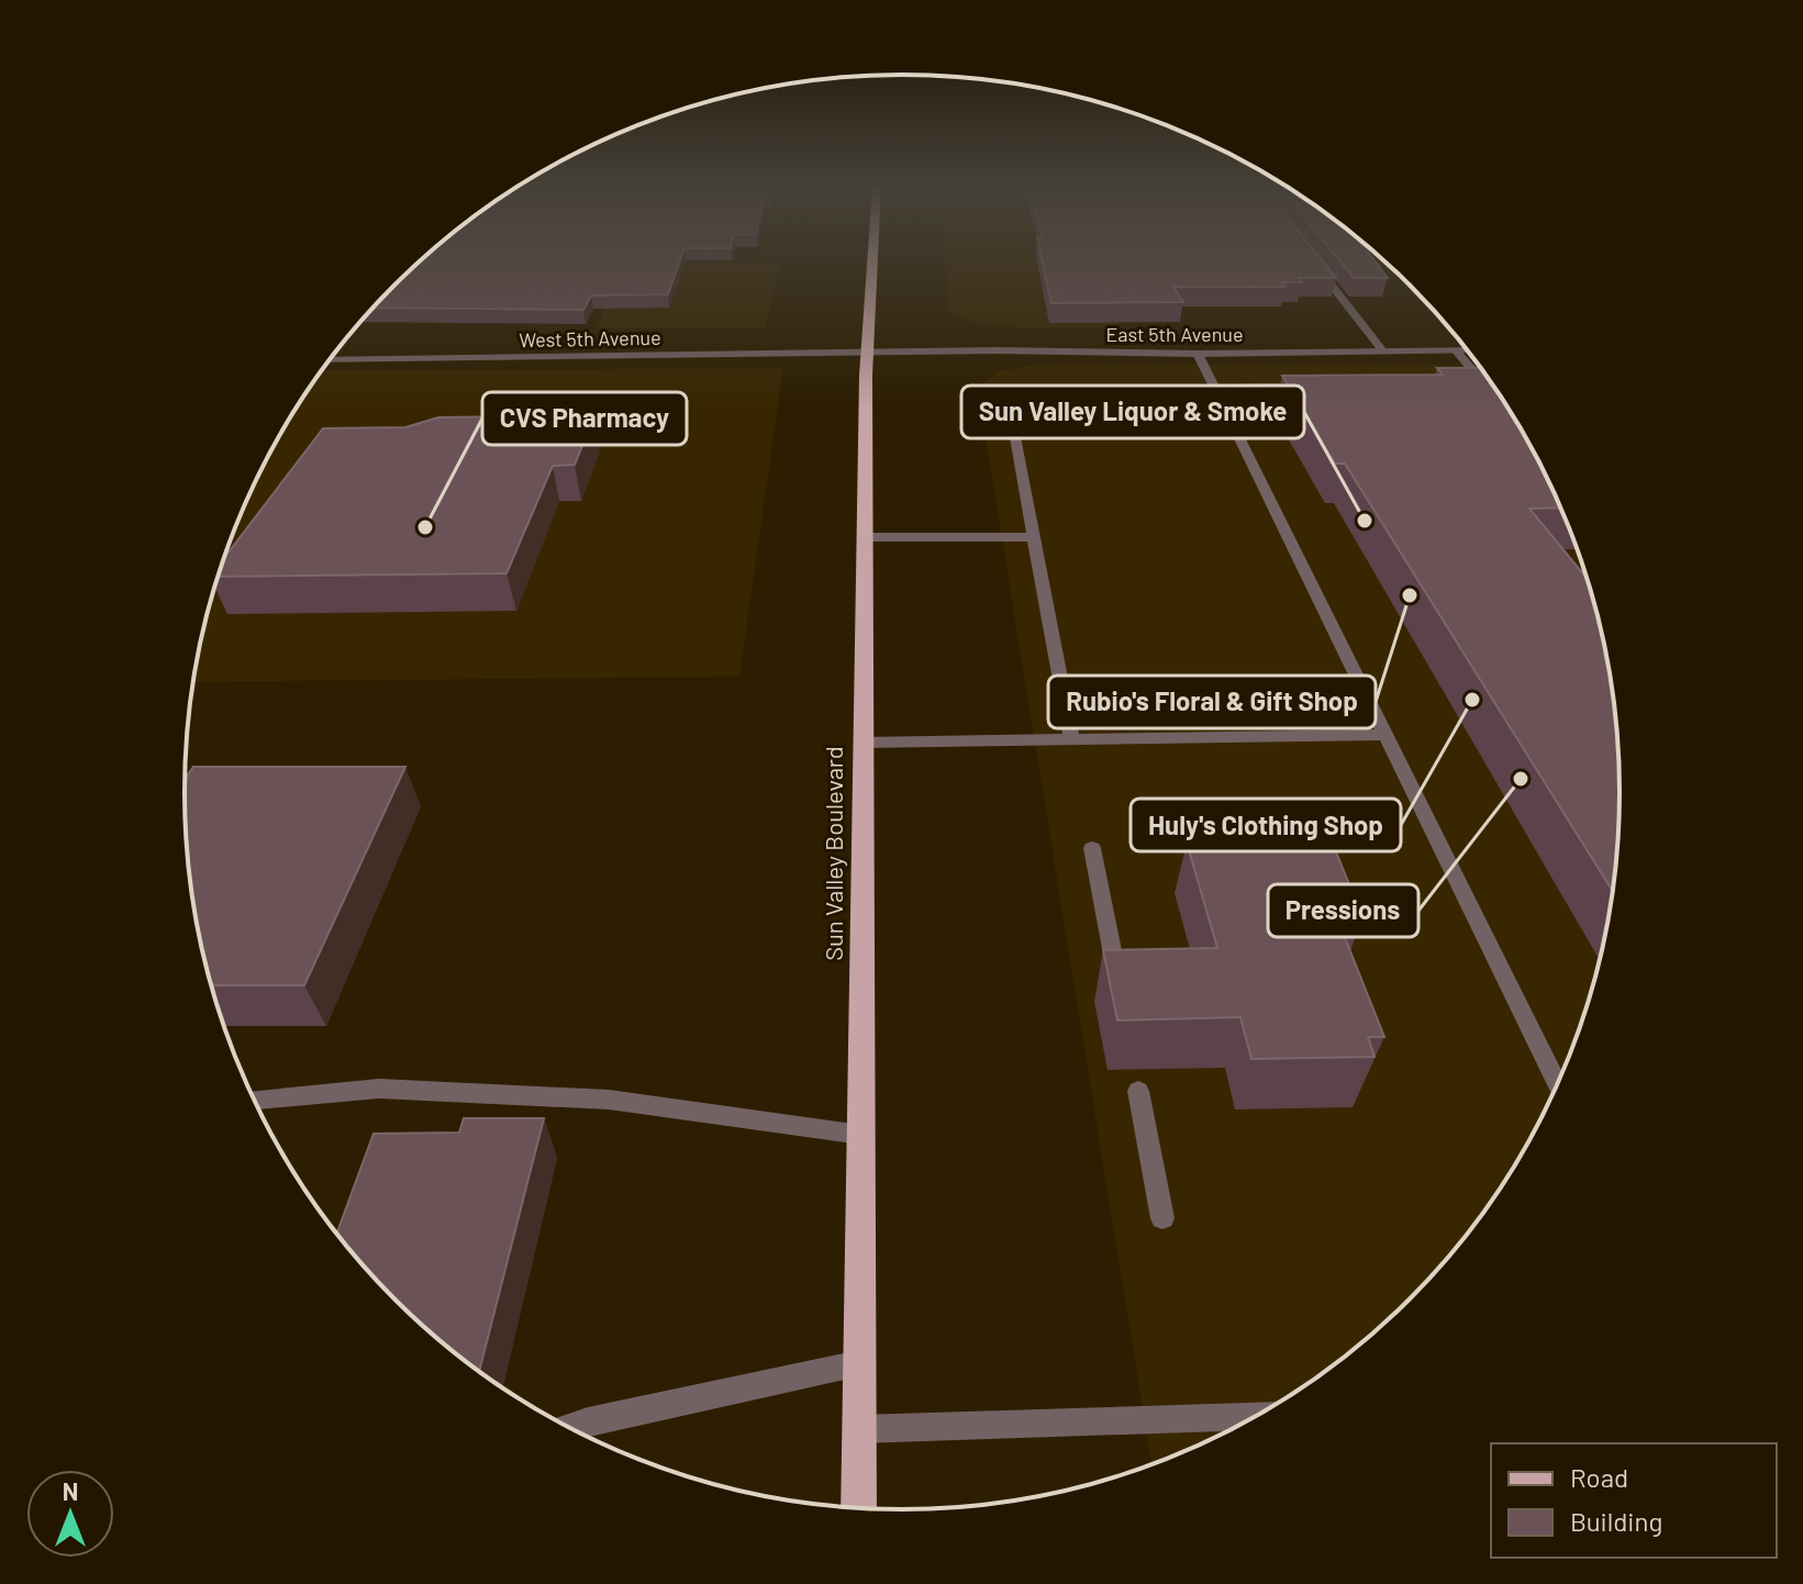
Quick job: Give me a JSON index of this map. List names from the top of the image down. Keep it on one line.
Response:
{"streets":{"main road":["Sun Valley Boulevard"],"street":["East 5th Avenue","West 5th Avenue"]},"crossings":[["East 5th Avenue","West 5th Avenue"],["East 5th Avenue","Sun Valley Boulevard"],["West 5th Avenue","Sun Valley Boulevard"]],"places":["Sun Valley Liquor & Smoke","CVS Pharmacy","Rubio's Floral & Gift Shop","Huly's Clothing Shop","Pressions"],"legend":["Road","Building"],"north":"top"}
